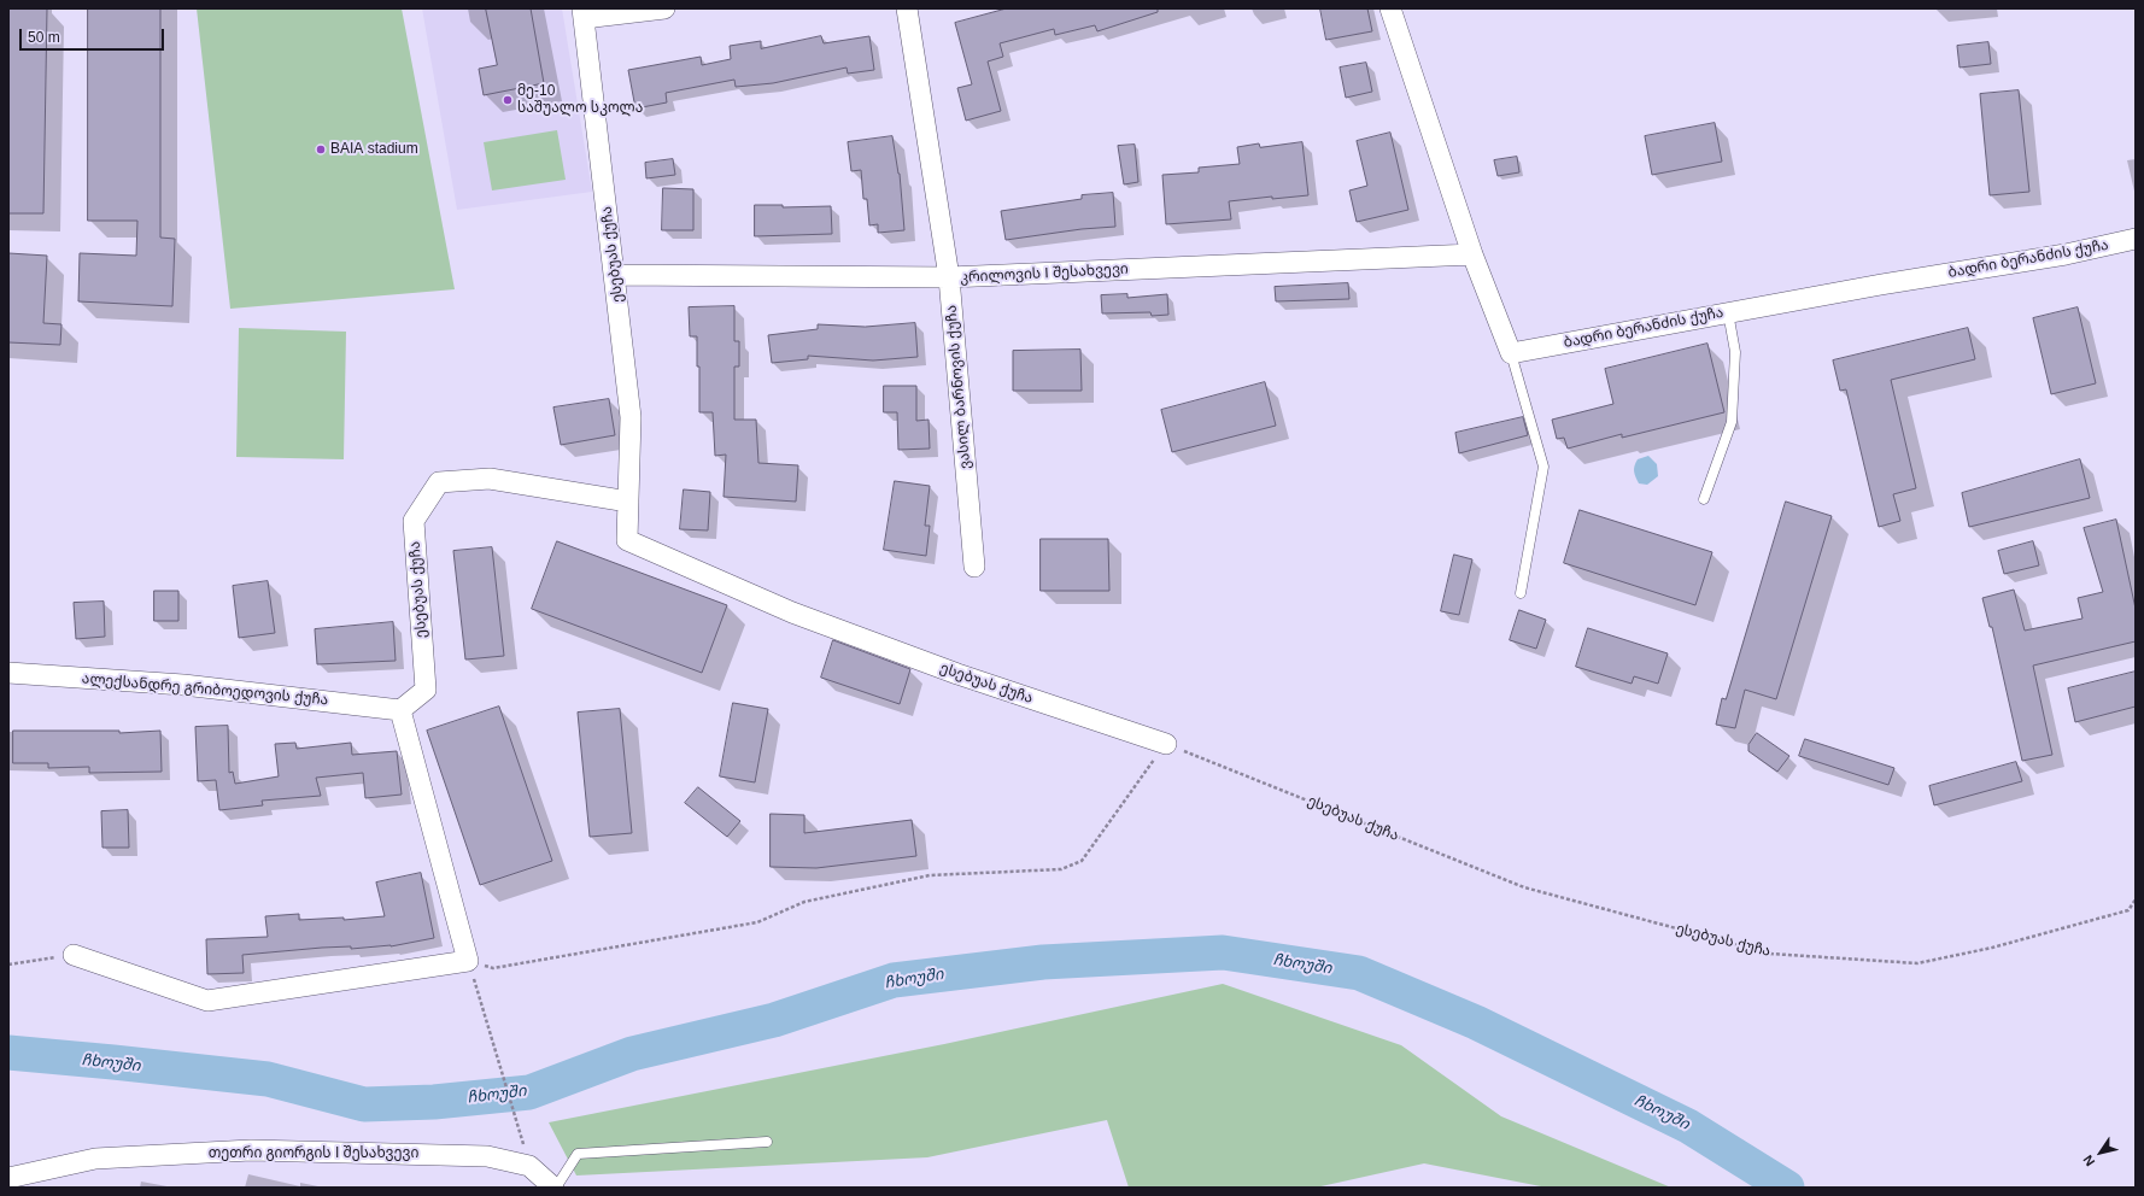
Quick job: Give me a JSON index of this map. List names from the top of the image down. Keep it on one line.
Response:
{"streets":{"street":["ესებუას ქუჩა","ბადრი ბერანძის ქუჩა","კრილოვის I შესახვევი","ვასილ ბარნოვის ქუჩა","ალექსანდრე გრიბოედოვის ქუჩა","თეთრი გიორგის I შესახვევი"]},"crossings":[["ესებუას ქუჩა","კრილოვის I შესახვევი"],["ესებუას ქუჩა","ალექსანდრე გრიბოედოვის ქუჩა"],["კრილოვის I შესახვევი","ვასილ ბარნოვის ქუჩა"]],"water":["ჩხოუში"],"places":["მე-10 საშუალო სკოლა","BAIA stadium"],"scale_bar":"50 m","north":"bottom left"}
